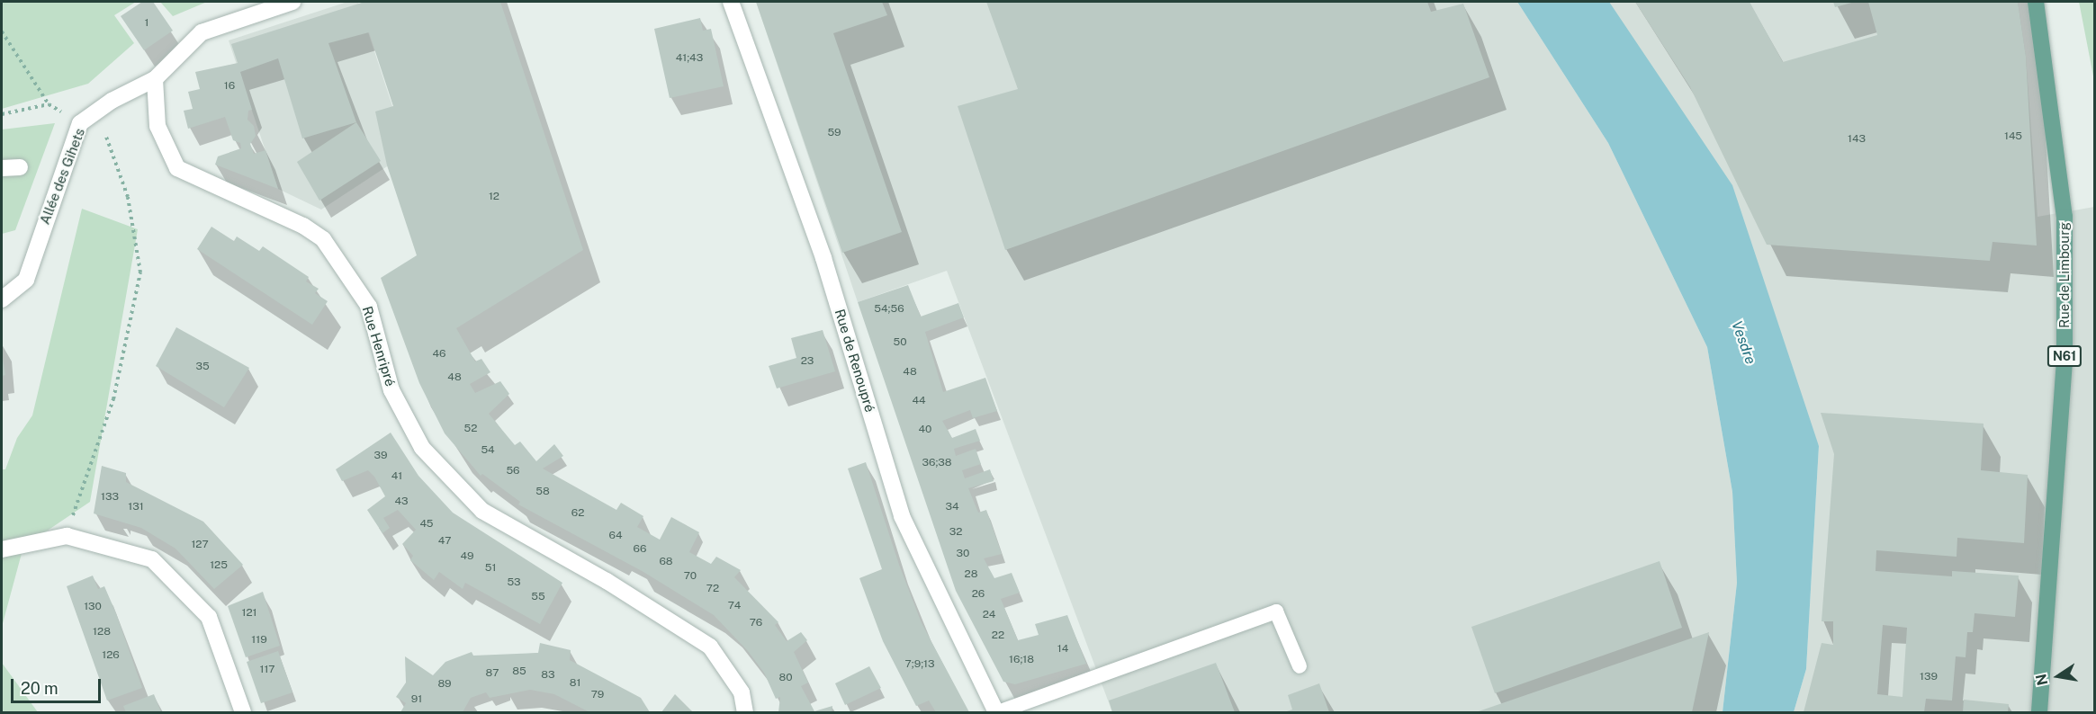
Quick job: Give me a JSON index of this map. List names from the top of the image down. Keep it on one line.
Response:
{"streets":{"main road":["Rue de Limbourg","N61"],"street":["Allée des Gihets","Rue Henripré","Rue de Renoupré"]},"crossings":[["Allée des Gihets","Rue Henripré"]],"water":["Vesdre"],"house_numbers":["1","41;43","16","59","145","143","12","54;56","50","46","23","35","48","48","44","52","40","54","39","36;38","56","41","58","133","43","131","34","62","45","32","64","47","127","66","30","49","68","125","51","28","70","53","72","26","55","74","130","121","24","76","128","22","119","14","126","16;18","7;9;13","117","85","87","83","139","80","81","89","79","91"],"scale_bar":"20 m","north":"left"}
